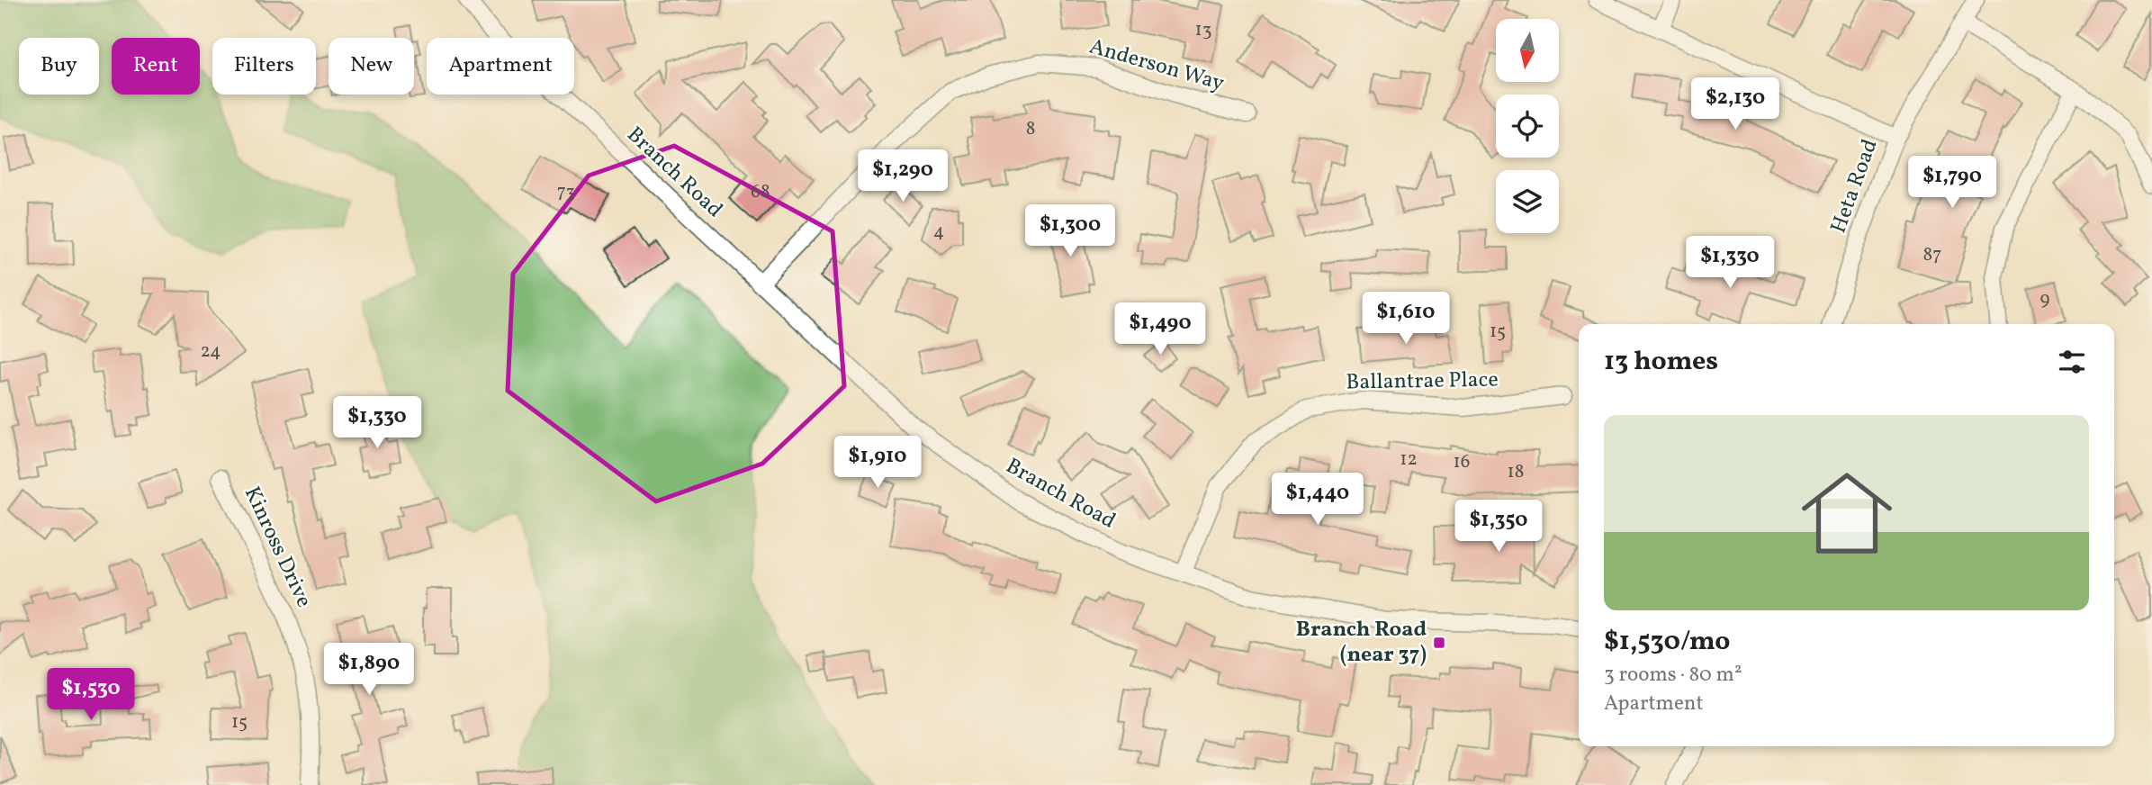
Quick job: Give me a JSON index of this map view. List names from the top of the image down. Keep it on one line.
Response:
{"streets":{"street":["Anderson Way","Branch Road","Heta Road","Ballantrae Place","Kinross Drive"]},"crossings":[["Anderson Way","Branch Road"],["Branch Road","Ballantrae Place"]],"places":{"transit":["Branch Road (near 37)"]},"house_numbers":["13","8","73","68","4","87","9","15","24","12","16","18","15"],"north":"bottom","page":{"chip":["Buy","Rent","Filters","New","Apartment"],"price":["$2,130","$1,290","$1,790","$1,300","$1,330","$1,610","$1,490","$1,330","$1,910","$1,440","$1,350","$1,890","$1,530"],"heading":"13 homes","list":[{"name":"$1,530/mo","note":"3 rooms · 80 m² · Apartment"}]}}
